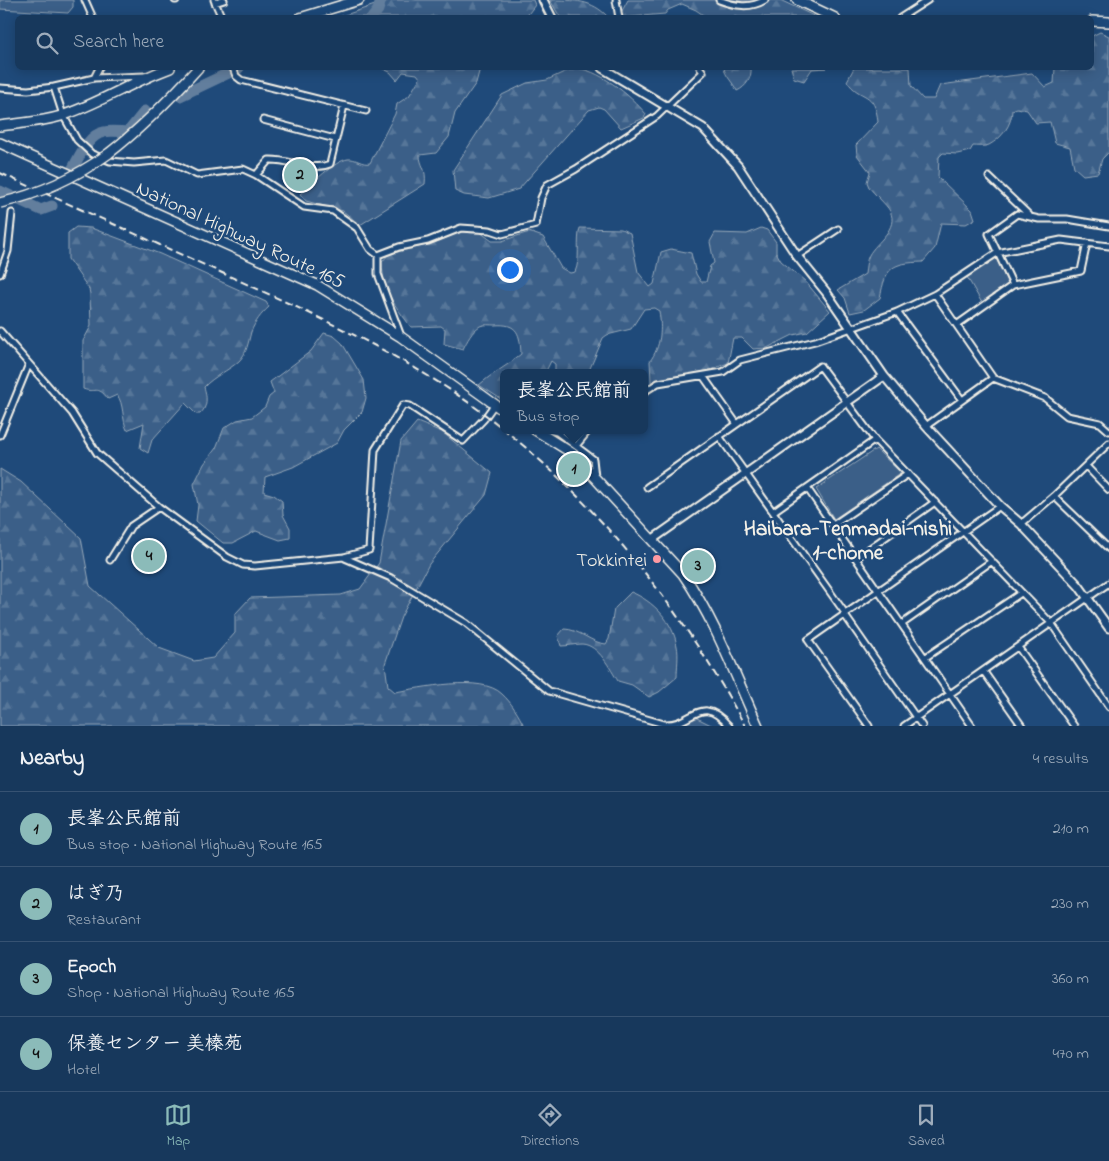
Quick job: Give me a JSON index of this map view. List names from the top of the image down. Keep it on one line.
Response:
{"streets":{"highway":["National Highway Route 165"]},"districts":["Haibara-Tenmadai-nishi 1-chome"],"places":["Tokkintei"],"page":{"search":"Search here","pins":["2","1","4","3"],"popup":["長峯公民館前","Bus stop"],"heading":["Nearby","4 results"],"list":[{"mark":"1","name":"長峯公民館前","note":"Bus stop · National Highway Route 165","value":"210 m"},{"mark":"2","name":"はぎ乃","note":"Restaurant","value":"230 m"},{"mark":"3","name":"Epoch","note":"Shop · National Highway Route 165","value":"360 m"},{"mark":"4","name":"保養センター 美榛苑","note":"Hotel","value":"470 m"}],"nav":["Map","Directions","Saved"]}}
